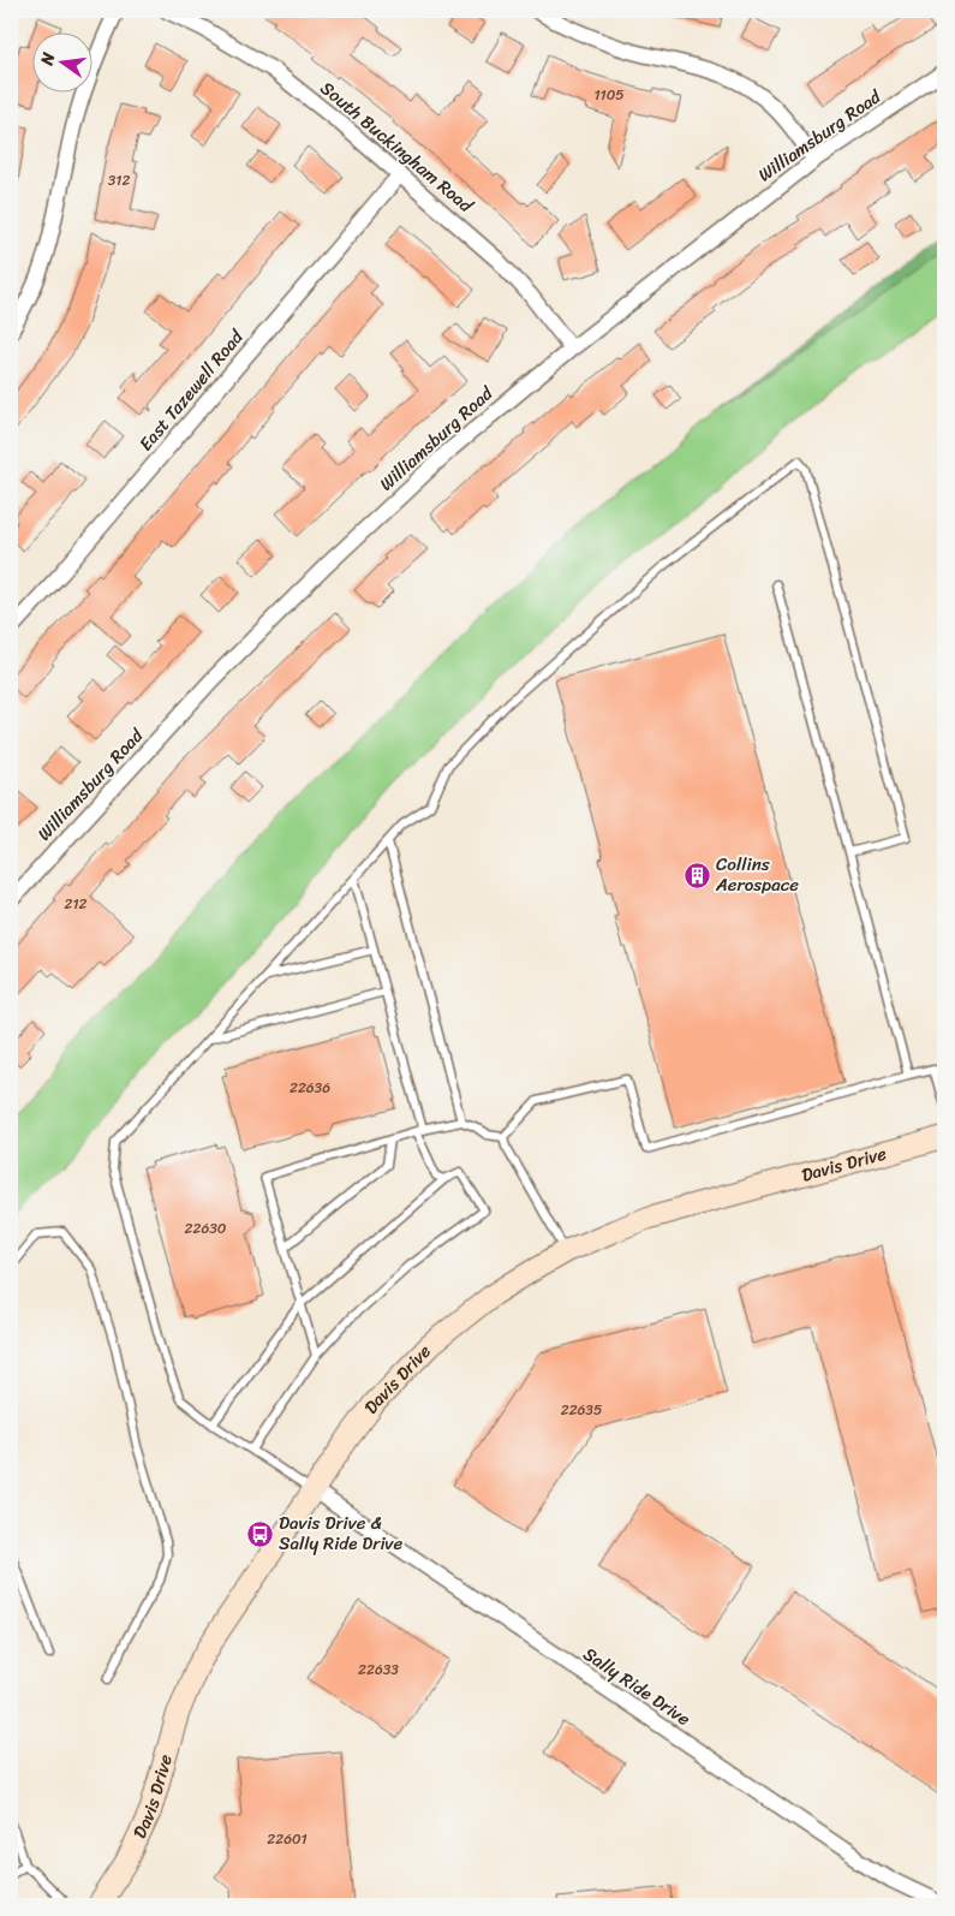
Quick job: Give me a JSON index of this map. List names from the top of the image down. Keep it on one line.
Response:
{"streets":{"street":["Williamsburg Road","South Buckingham Road","East Tazewell Road","Davis Drive","Sally Ride Drive"]},"crossings":[["Williamsburg Road","South Buckingham Road"],["South Buckingham Road","East Tazewell Road"],["Davis Drive","Sally Ride Drive"]],"places":{"building":["Collins Aerospace"],"bus stop":["Davis Drive & Sally Ride Drive"]},"house_numbers":["1105","312","212","22636","22630","22635","22633","22601"],"north":"left"}
